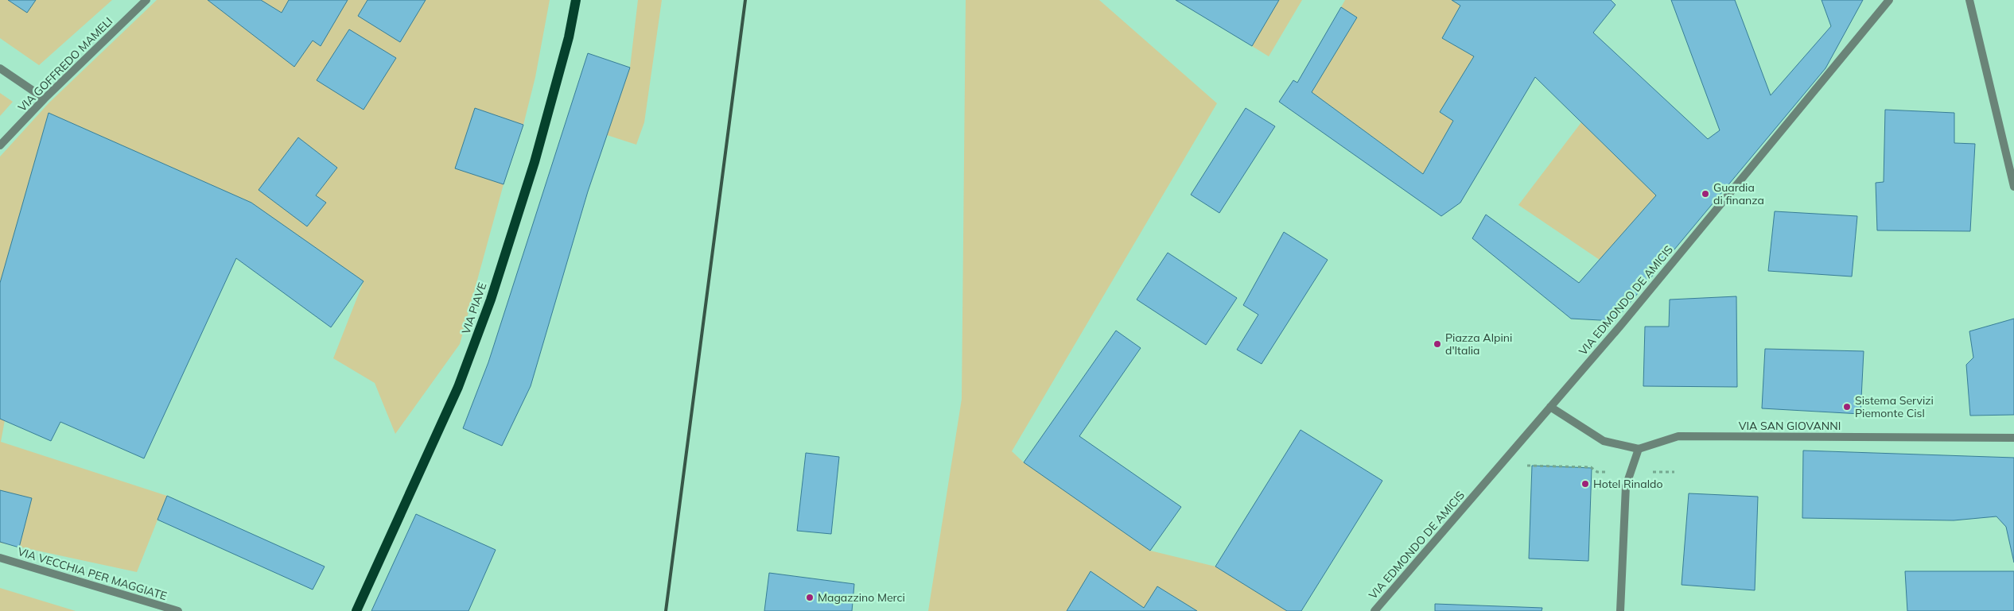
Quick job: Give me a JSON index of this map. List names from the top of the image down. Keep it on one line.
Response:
{"streets":{"main road":["VIA PIAVE"],"street":["VIA GOFFREDO MAMELI","VIA EDMONDO DE AMICIS","VIA SAN GIOVANNI","VIA VECCHIA PER MAGGIATE"]},"places":["Guardia di finanza","Piazza Alpini d'Italia","Sistema Servizi Piemonte Cisl","Hotel Rinaldo","Magazzino Merci"]}
